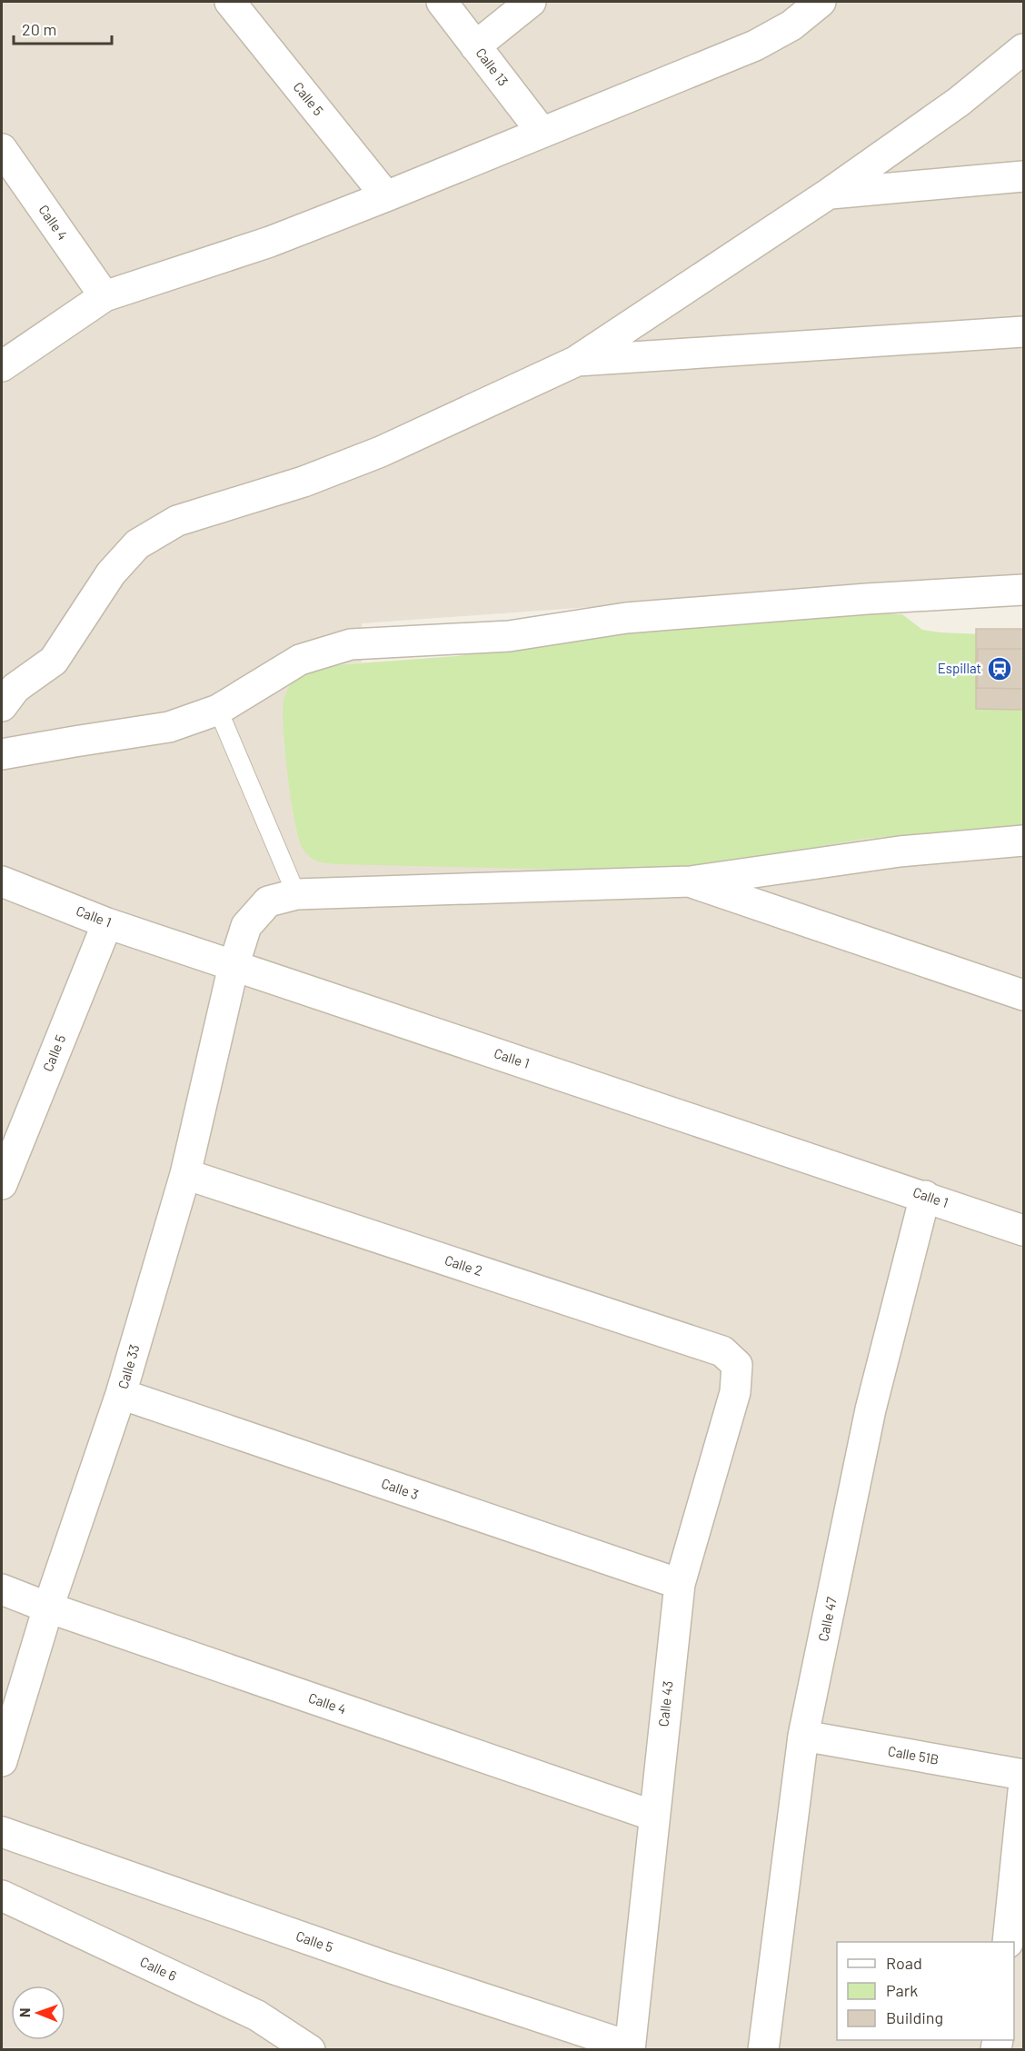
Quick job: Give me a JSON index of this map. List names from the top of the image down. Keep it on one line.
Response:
{"streets":{"street":["Calle 13","Calle 5","Calle 4","Calle 1","Calle 2","Calle 33","Calle 3","Calle 47","Calle 43","Calle 51B","Calle 6"]},"crossings":[["Calle 5","Calle 1"],["Calle 5","Calle 43"],["Calle 4","Calle 33"],["Calle 4","Calle 43"],["Calle 1","Calle 33"],["Calle 1","Calle 47"],["Calle 2","Calle 33"],["Calle 2","Calle 43"],["Calle 33","Calle 3"],["Calle 3","Calle 43"],["Calle 47","Calle 51B"]],"places":{"station":["Espillat"]},"legend":["Road","Park","Building"],"scale_bar":"20 m","north":"left"}
